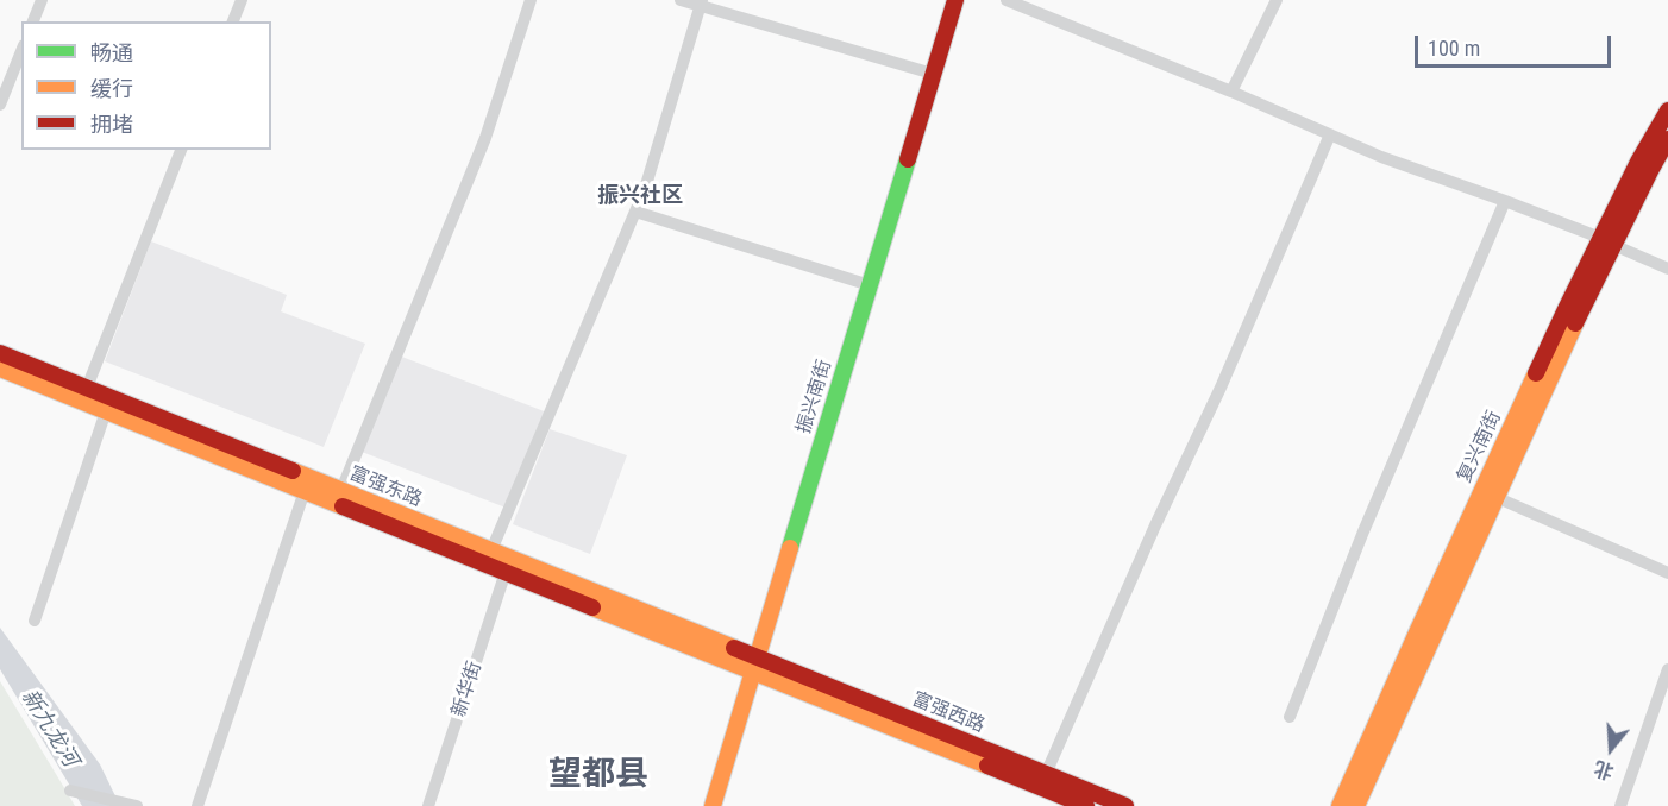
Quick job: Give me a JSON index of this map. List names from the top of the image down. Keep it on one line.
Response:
{"streets":{"main road":["振兴南街","复兴南街","富强东路","富强西路"],"street":["新华街"]},"crossings":[["振兴南街","富强东路"],["振兴南街","富强西路"],["富强东路","新华街"],["富强东路","富强西路"]],"districts":["振兴社区","望都县"],"water":["新九龙河"],"legend":["畅通","缓行","拥堵"],"scale_bar":"100 m","north":"bottom"}
